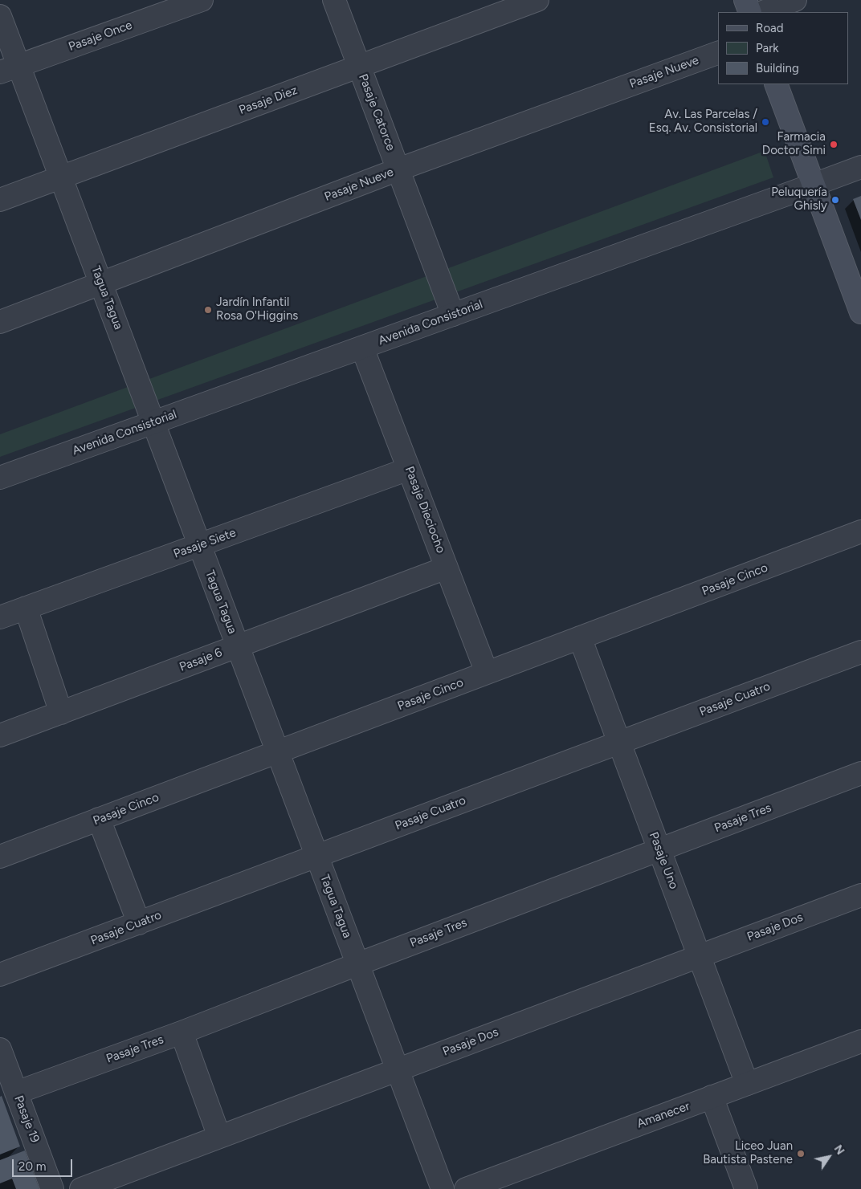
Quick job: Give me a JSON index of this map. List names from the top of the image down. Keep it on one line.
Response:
{"streets":{"street":["Pasaje Once","Pasaje Nueve","Pasaje Diez","Pasaje Catorce","Tagua Tagua","Avenida Consistorial","Pasaje Dieciocho","Pasaje Siete","Pasaje Cinco","Pasaje 6","Pasaje Cuatro","Pasaje Tres","Pasaje Uno","Pasaje Dos","Amanecer","Pasaje 19"]},"crossings":[["Pasaje Once","Tagua Tagua"],["Pasaje Nueve","Pasaje Catorce"],["Pasaje Nueve","Tagua Tagua"],["Pasaje Diez","Pasaje Catorce"],["Pasaje Diez","Tagua Tagua"],["Pasaje Catorce","Avenida Consistorial"],["Tagua Tagua","Avenida Consistorial"],["Tagua Tagua","Pasaje Siete"],["Tagua Tagua","Pasaje Cinco"],["Tagua Tagua","Pasaje 6"],["Tagua Tagua","Pasaje Cuatro"],["Tagua Tagua","Pasaje Tres"],["Tagua Tagua","Pasaje Dos"],["Avenida Consistorial","Pasaje Dieciocho"],["Pasaje Dieciocho","Pasaje Siete"],["Pasaje Dieciocho","Pasaje Cinco"],["Pasaje Dieciocho","Pasaje 6"],["Pasaje Cinco","Pasaje Uno"],["Pasaje Cuatro","Pasaje Uno"],["Pasaje Tres","Pasaje Uno"],["Pasaje Tres","Pasaje 19"],["Pasaje Uno","Pasaje Dos"],["Pasaje Uno","Amanecer"]],"places":["Av. Las Parcelas / Esq. Av. Consistorial","Farmacia Doctor Simi","Peluquería Ghisly","Jardín Infantil Rosa O'Higgins","Liceo Juan Bautista Pastene"],"legend":["Road","Park","Building"],"scale_bar":"20 m","north":"top right"}
